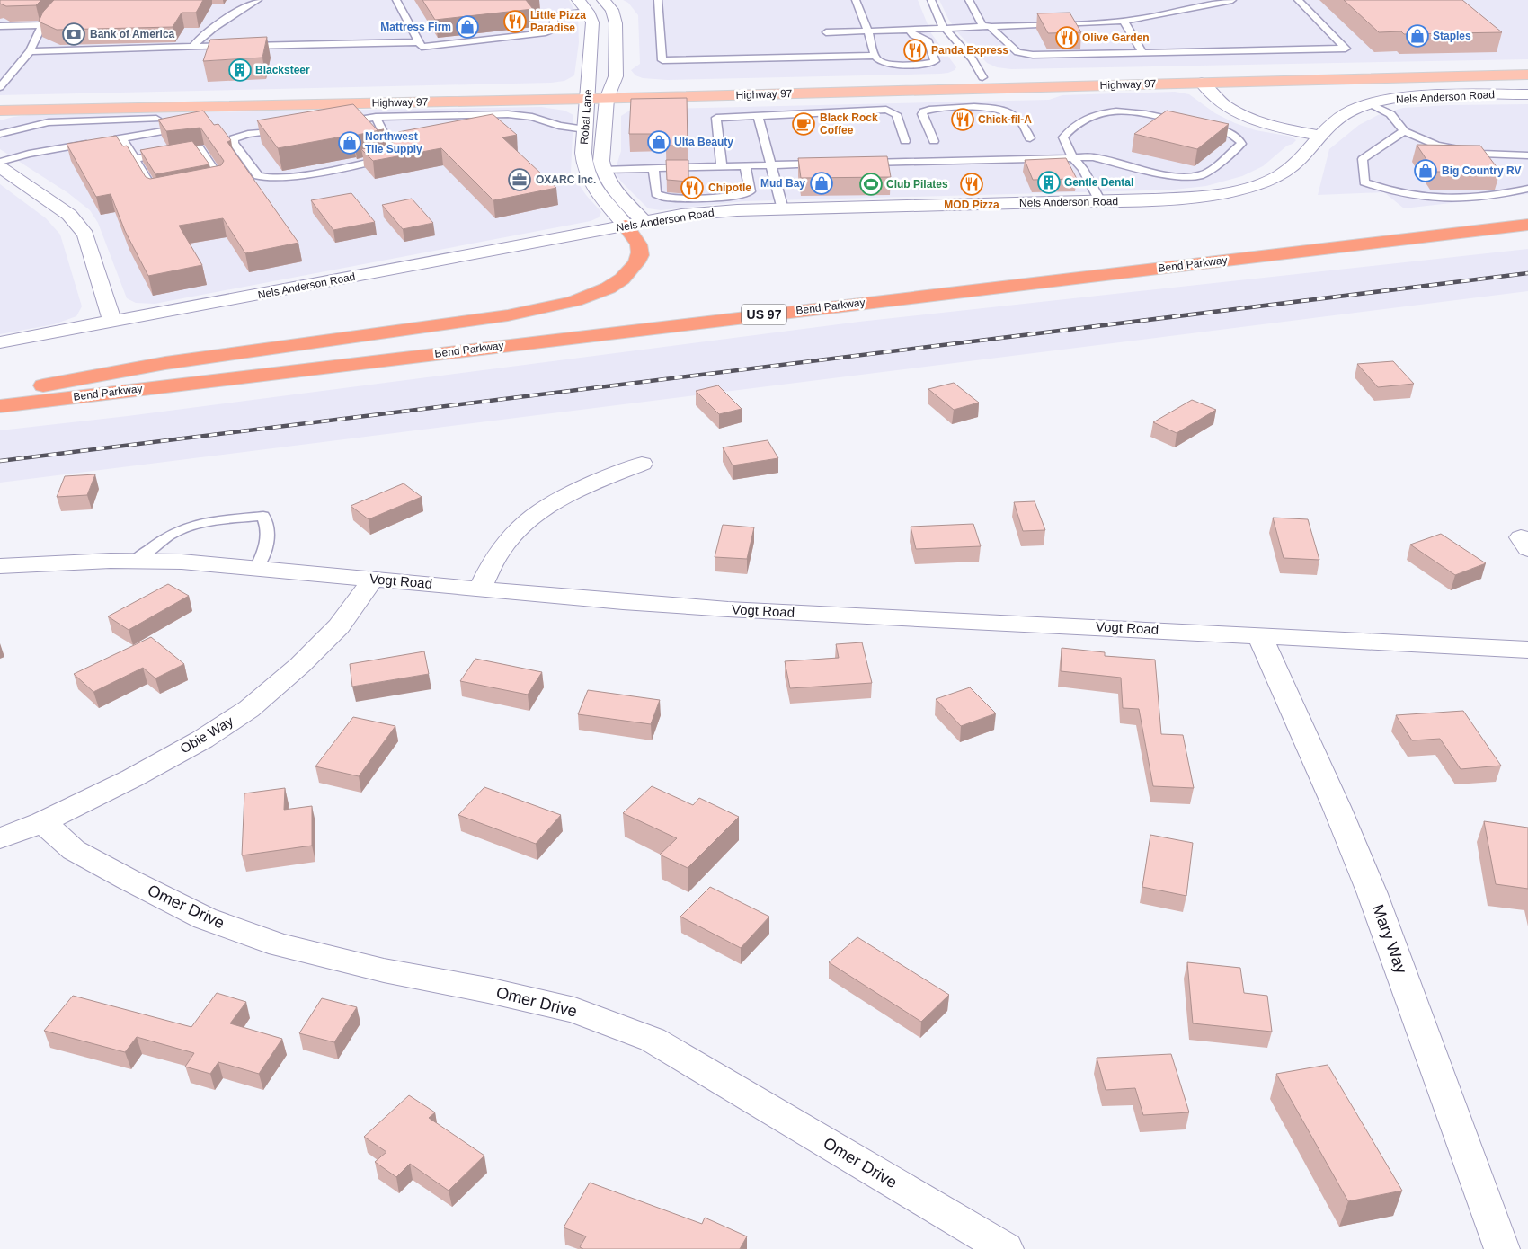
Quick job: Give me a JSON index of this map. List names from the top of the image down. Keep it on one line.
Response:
{"streets":{"highway":["Bend Parkway","US 97"],"main road":["Highway 97"],"street":["Nels Anderson Road","Robal Lane","Vogt Road","Obie Way","Omer Drive","Mary Way"]},"crossings":[["Highway 97","Robal Lane"],["Nels Anderson Road","Robal Lane"],["Vogt Road","Obie Way"],["Vogt Road","Mary Way"],["Obie Way","Omer Drive"]],"places":{"restaurant":["Little Pizza Paradise","Olive Garden","Panda Express","Chick-fil-A","MOD Pizza","Chipotle"],"shop":["Mattress Firm","Staples","Ulta Beauty","Northwest Tile Supply","Big Country RV","Mud Bay"],"bank":["Bank of America"],"building":["Blacksteer","Gentle Dental"],"cafe":["Black Rock Coffee"],"office":["OXARC Inc."],"sports":["Club Pilates"]}}
